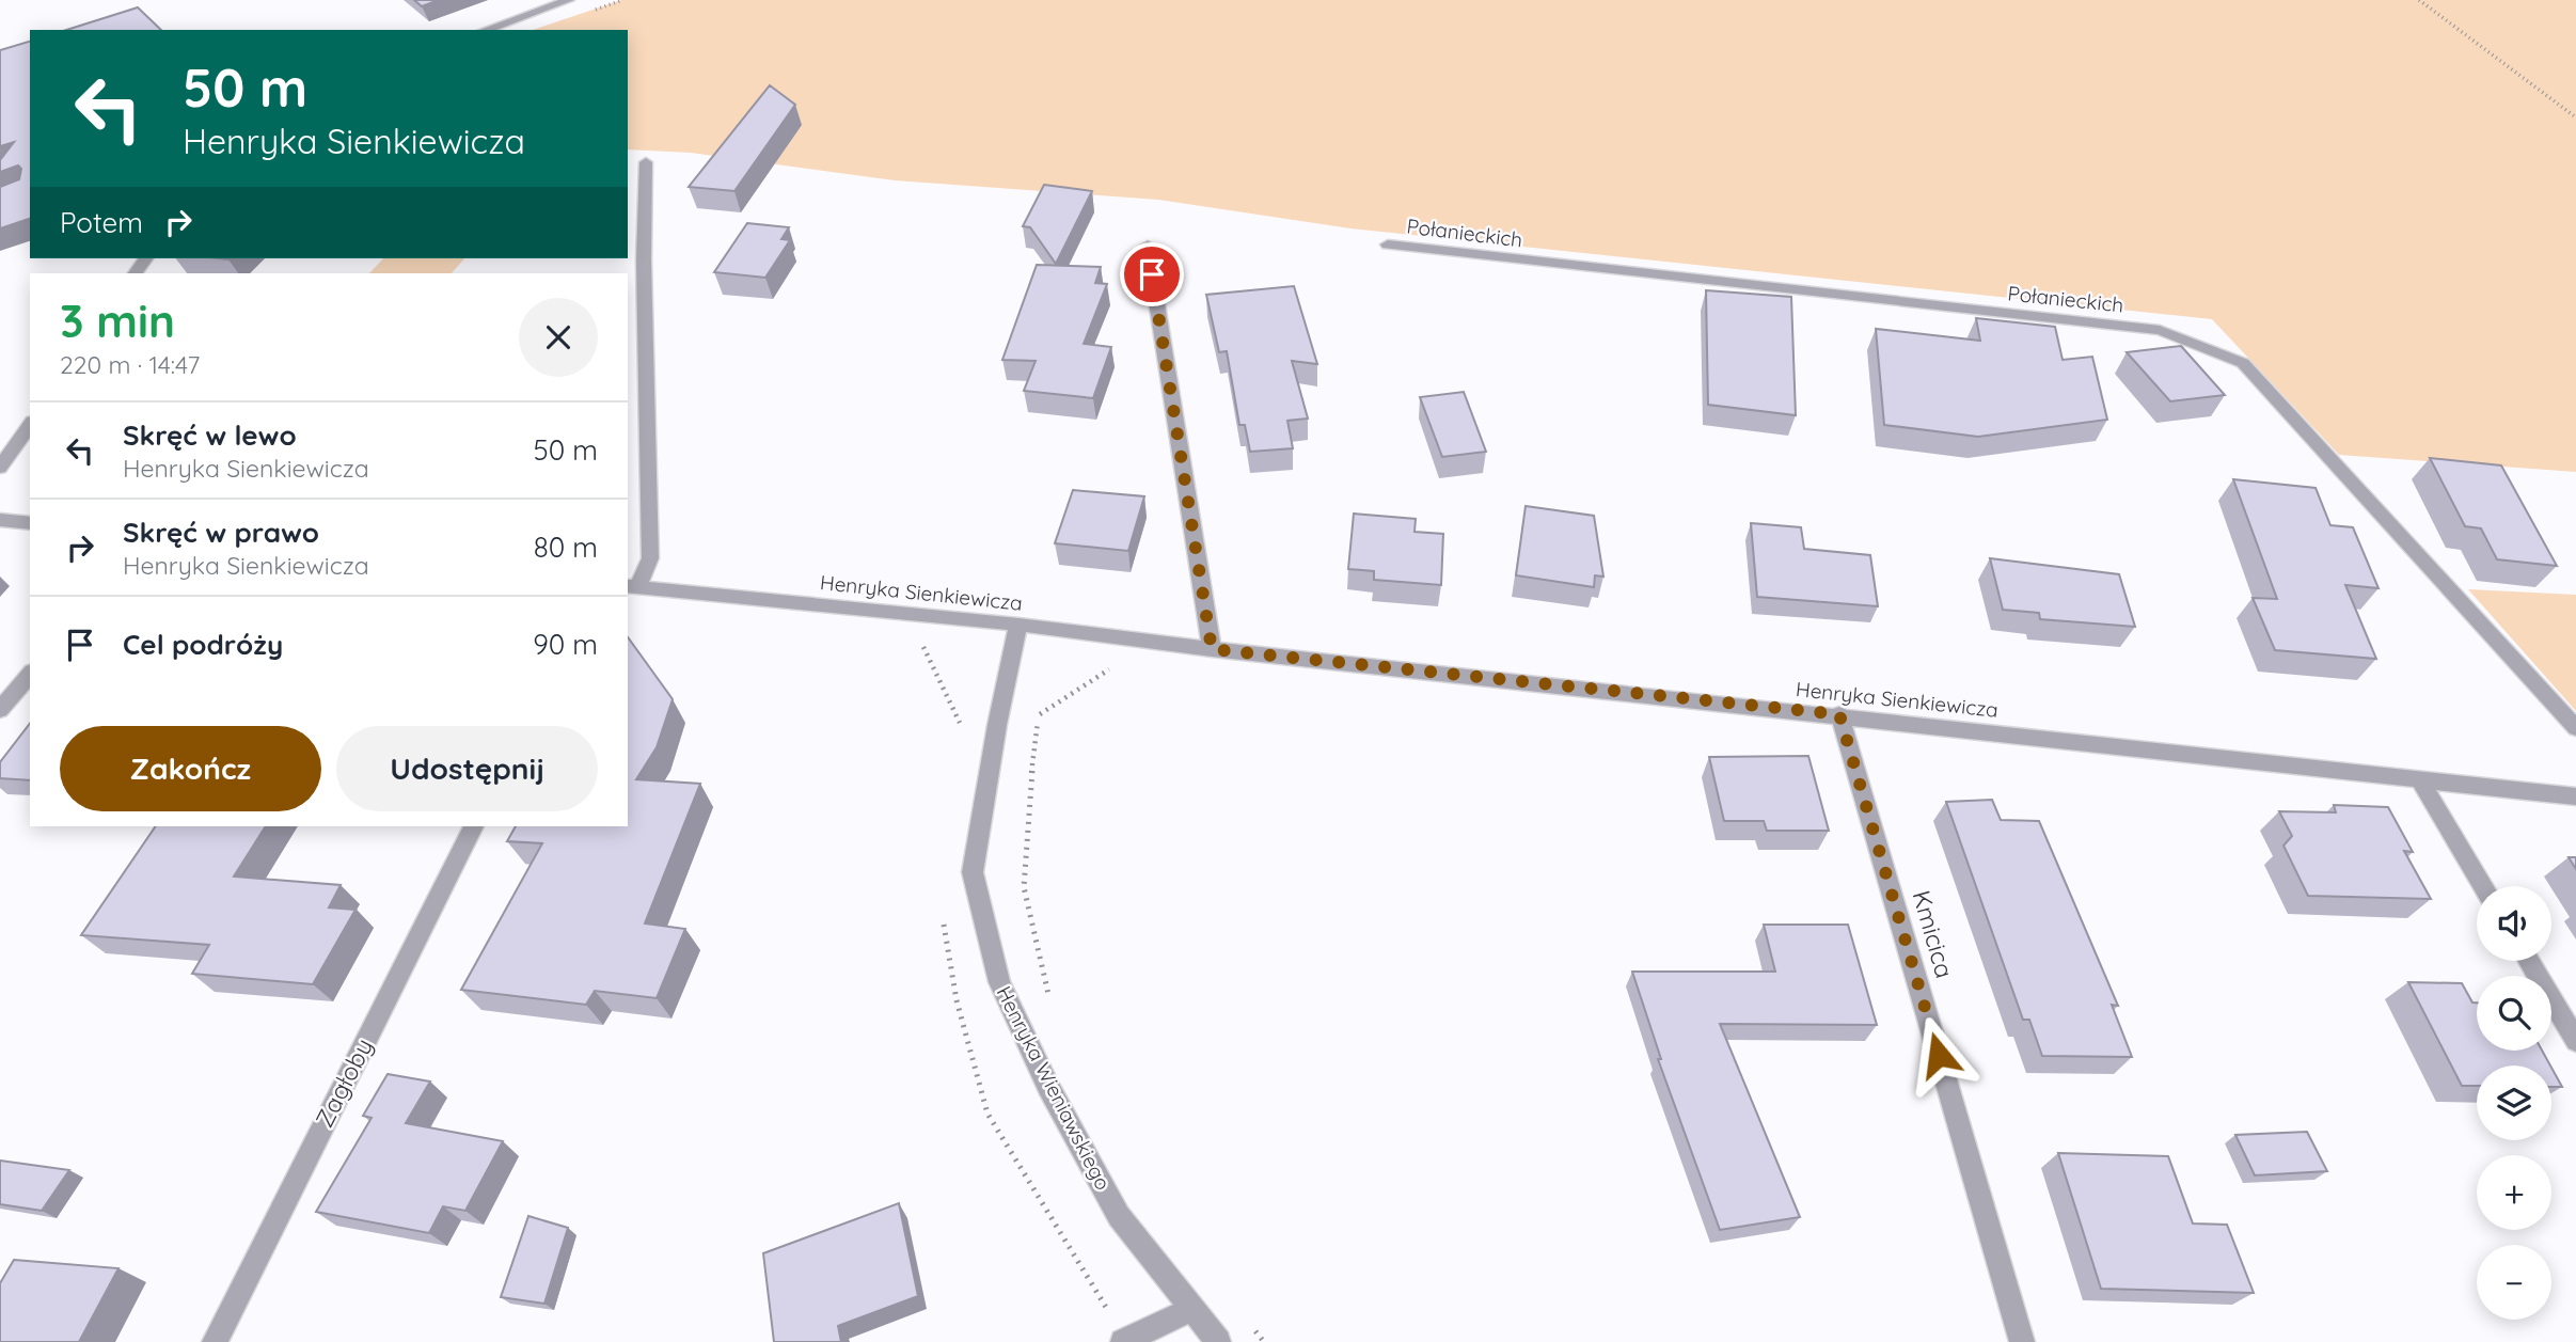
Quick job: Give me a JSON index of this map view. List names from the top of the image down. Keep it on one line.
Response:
{"streets":{"street":["Połanieckich","Henryka Sienkiewicza","Kmicica","Zagłoby","Henryka Wieniawskiego"]},"crossings":[["Henryka Sienkiewicza","Kmicica"],["Henryka Sienkiewicza","Henryka Wieniawskiego"]],"page":{"turn":["50 m","Henryka Sienkiewicza"],"then":"Potem","heading":["3 min","220 m · 14:47"],"list":[{"name":"Skręć w lewo","note":"Henryka Sienkiewicza","value":"50 m"},{"name":"Skręć w prawo","note":"Henryka Sienkiewicza","value":"80 m"},{"name":"Cel podróży","value":"90 m"}],"buttons":["Zakończ","Udostępnij"],"map_buttons":["+","−"]}}
